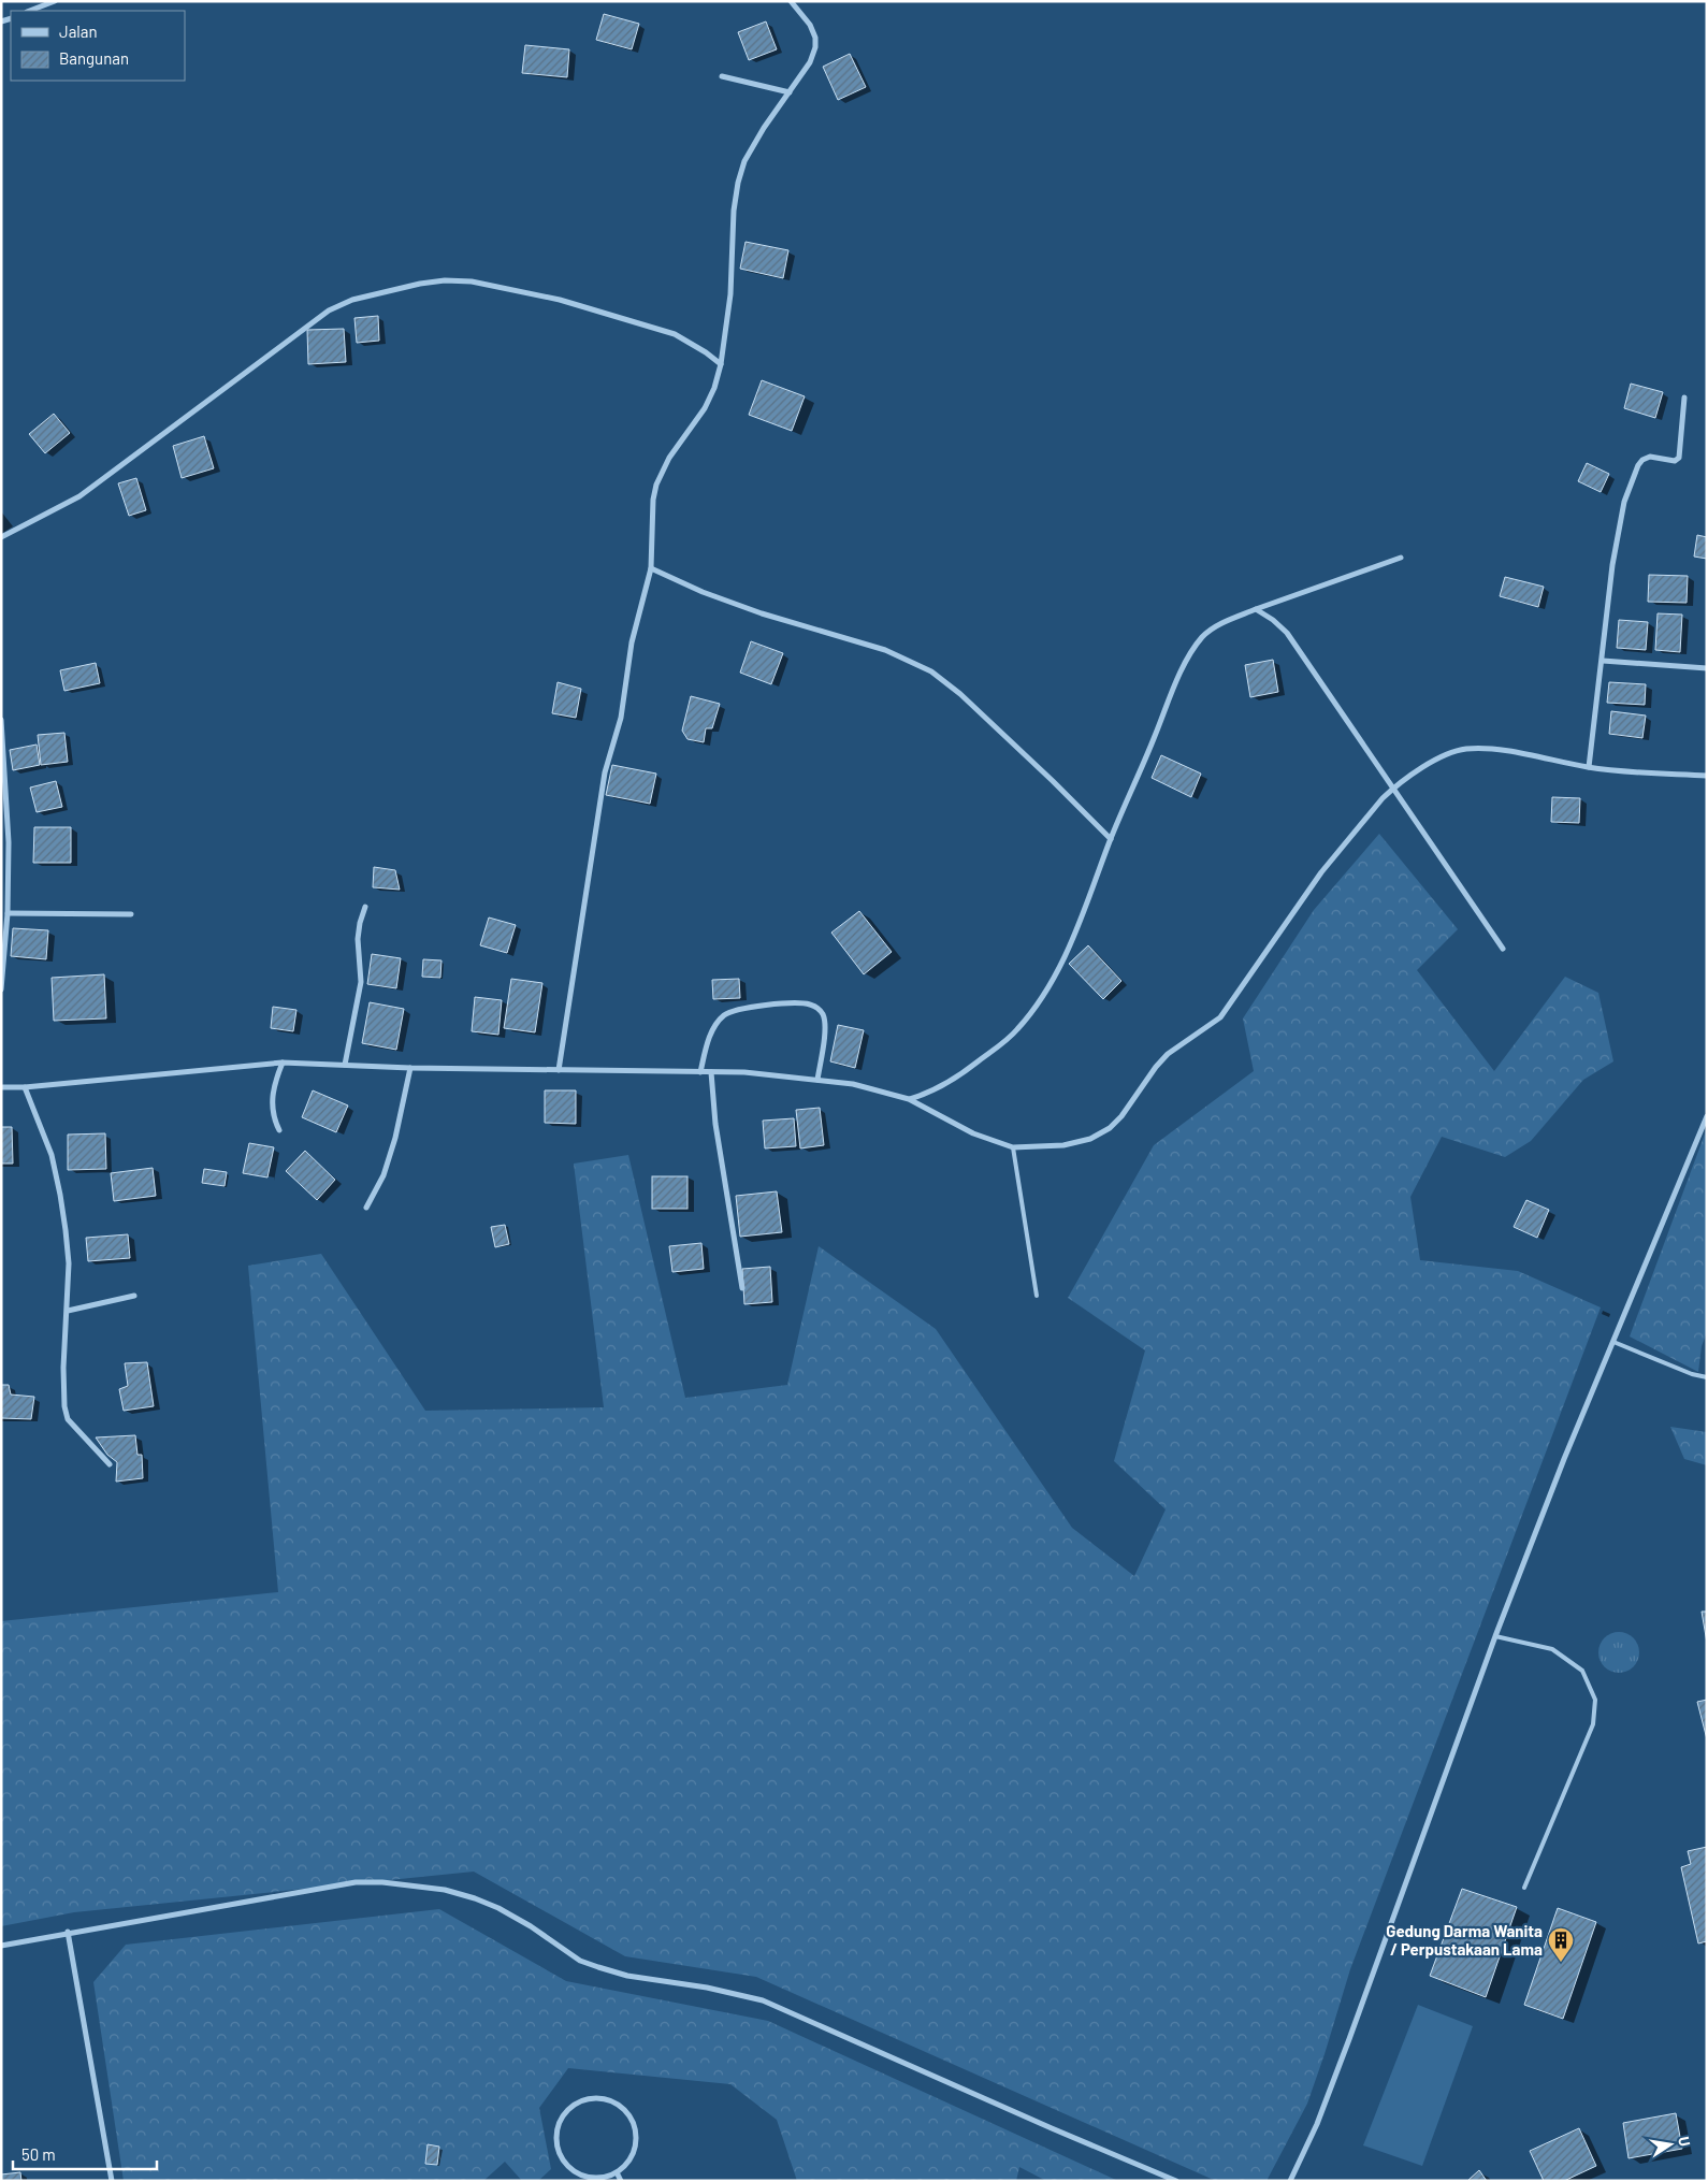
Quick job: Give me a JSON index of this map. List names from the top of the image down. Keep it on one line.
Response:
{"places":{"building":["Gedung Darma Wanita / Perpustakaan Lama"]},"legend":["Jalan","Bangunan"],"scale_bar":"50 m","north":"right"}
